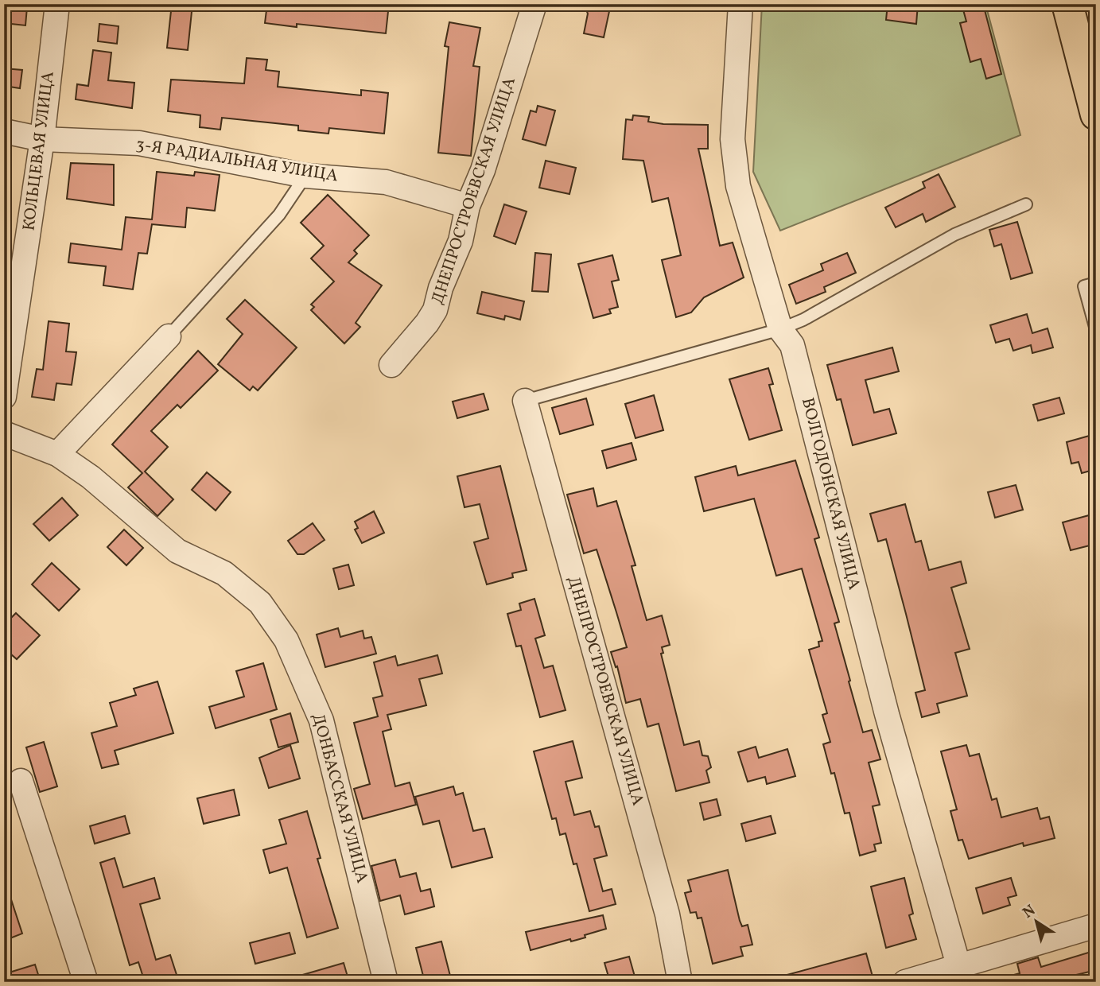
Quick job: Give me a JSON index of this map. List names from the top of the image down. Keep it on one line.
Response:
{"streets":{"street":["КОЛЬЦЕВАЯ УЛИЦА","3-Я РАДИАЛЬНАЯ УЛИЦА","ДНЕПРОСТРОЕВСКАЯ УЛИЦА","ВОЛГОДОНСКАЯ УЛИЦА","ДОНБАССКАЯ УЛИЦА"]},"crossings":[["КОЛЬЦЕВАЯ УЛИЦА","3-Я РАДИАЛЬНАЯ УЛИЦА"],["3-Я РАДИАЛЬНАЯ УЛИЦА","ДНЕПРОСТРОЕВСКАЯ УЛИЦА"]],"north":"top left"}
